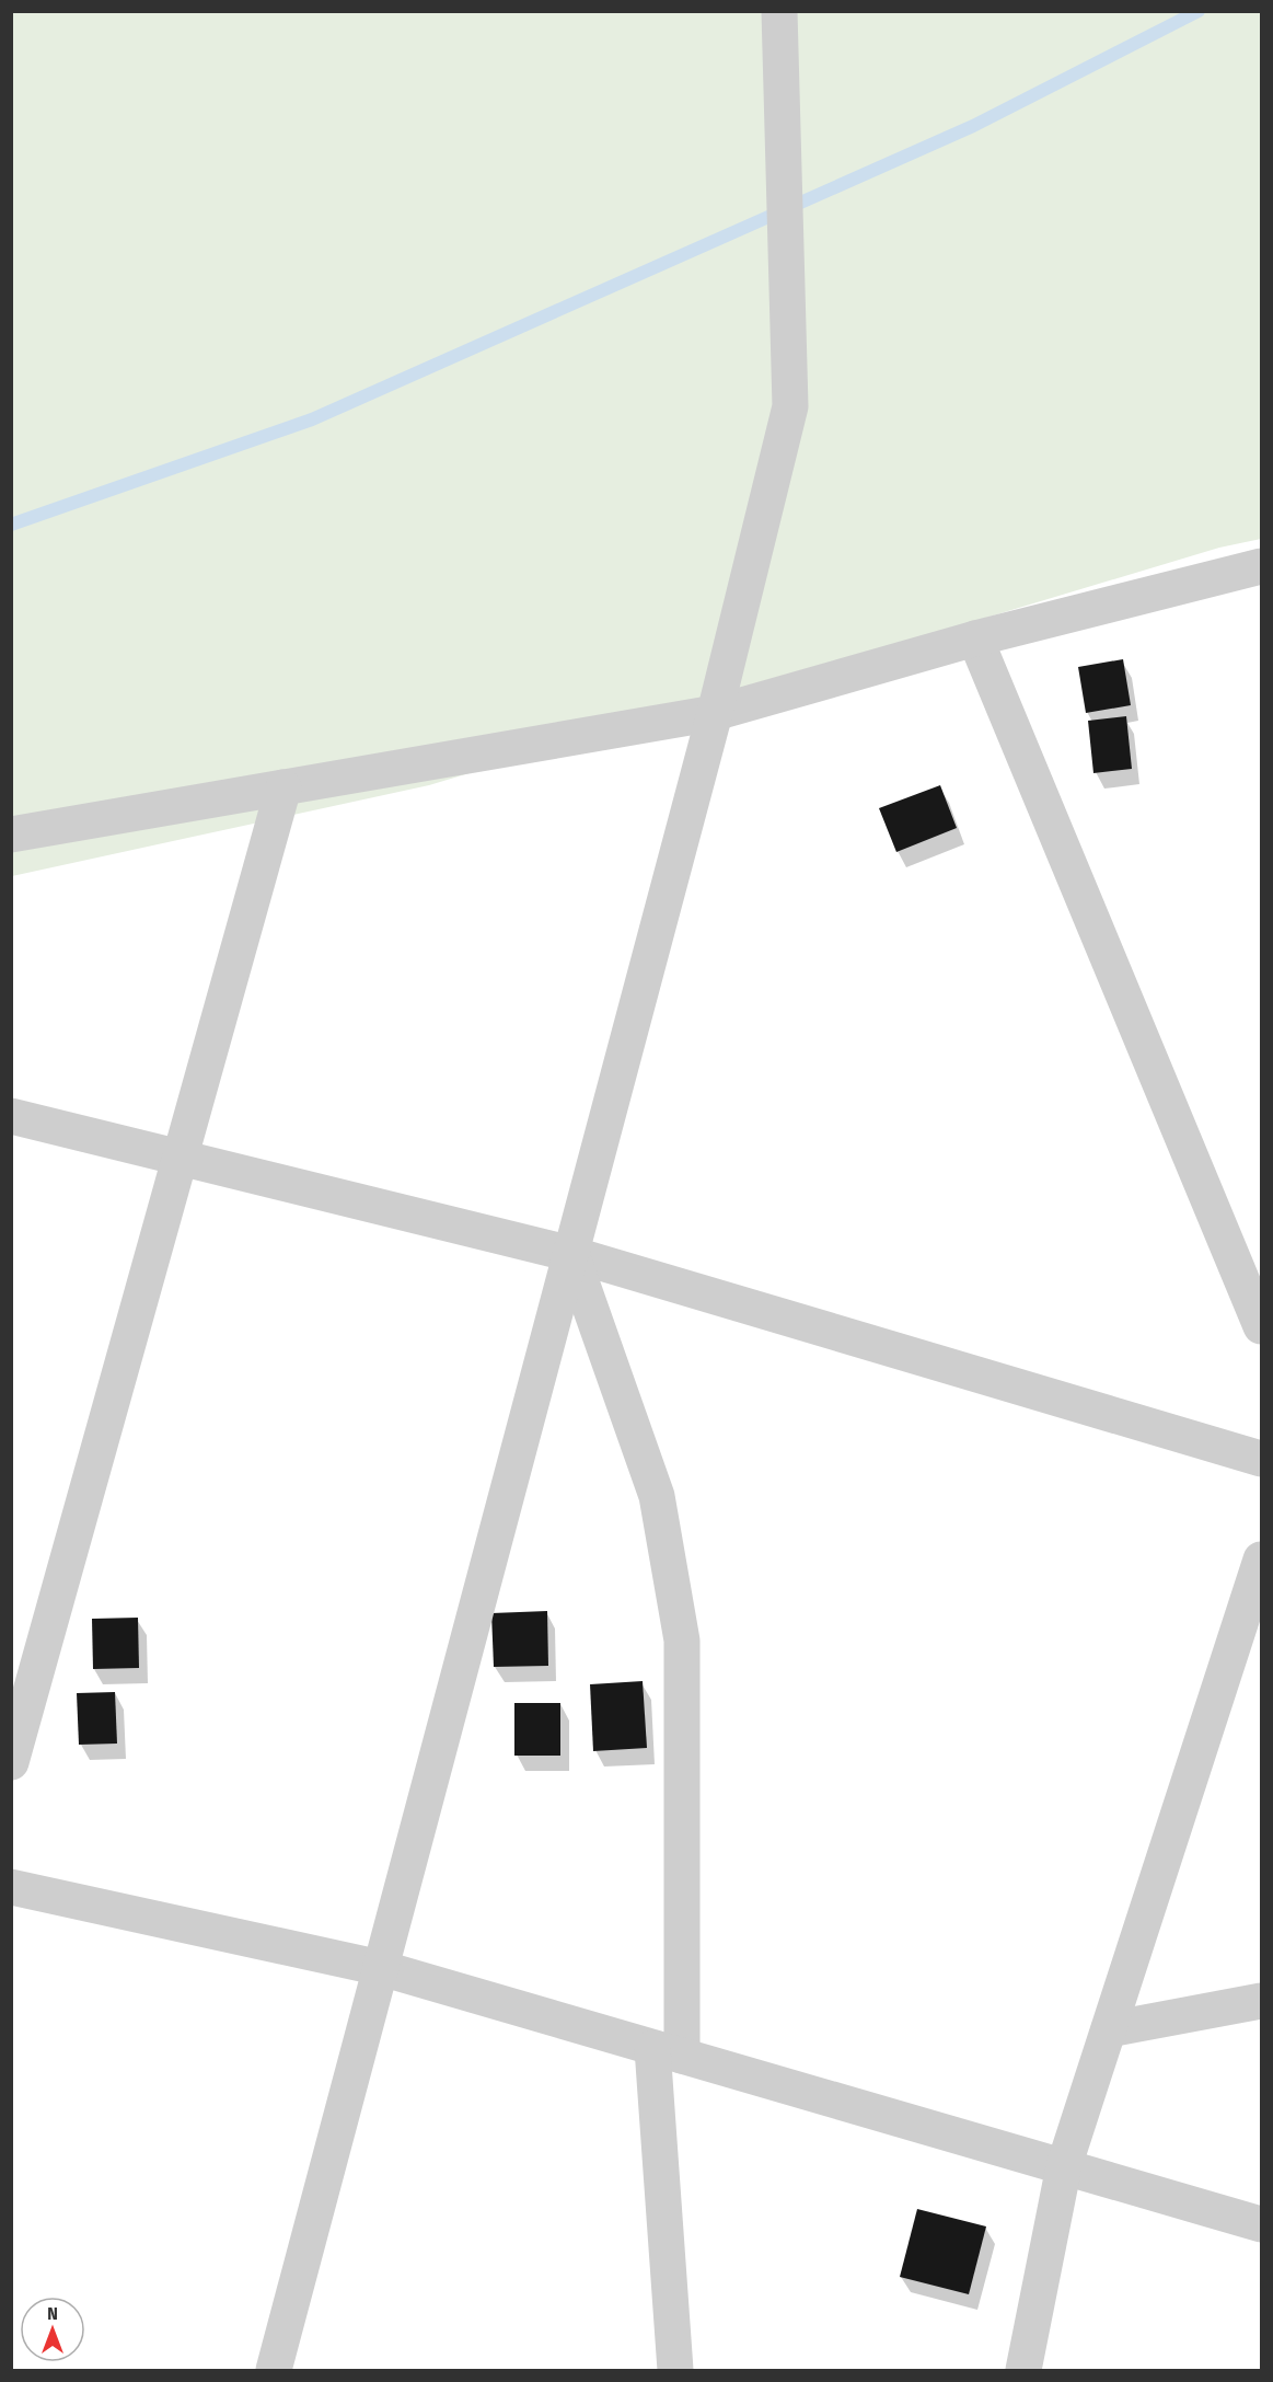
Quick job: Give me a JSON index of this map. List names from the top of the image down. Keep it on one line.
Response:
{"north":"top"}
